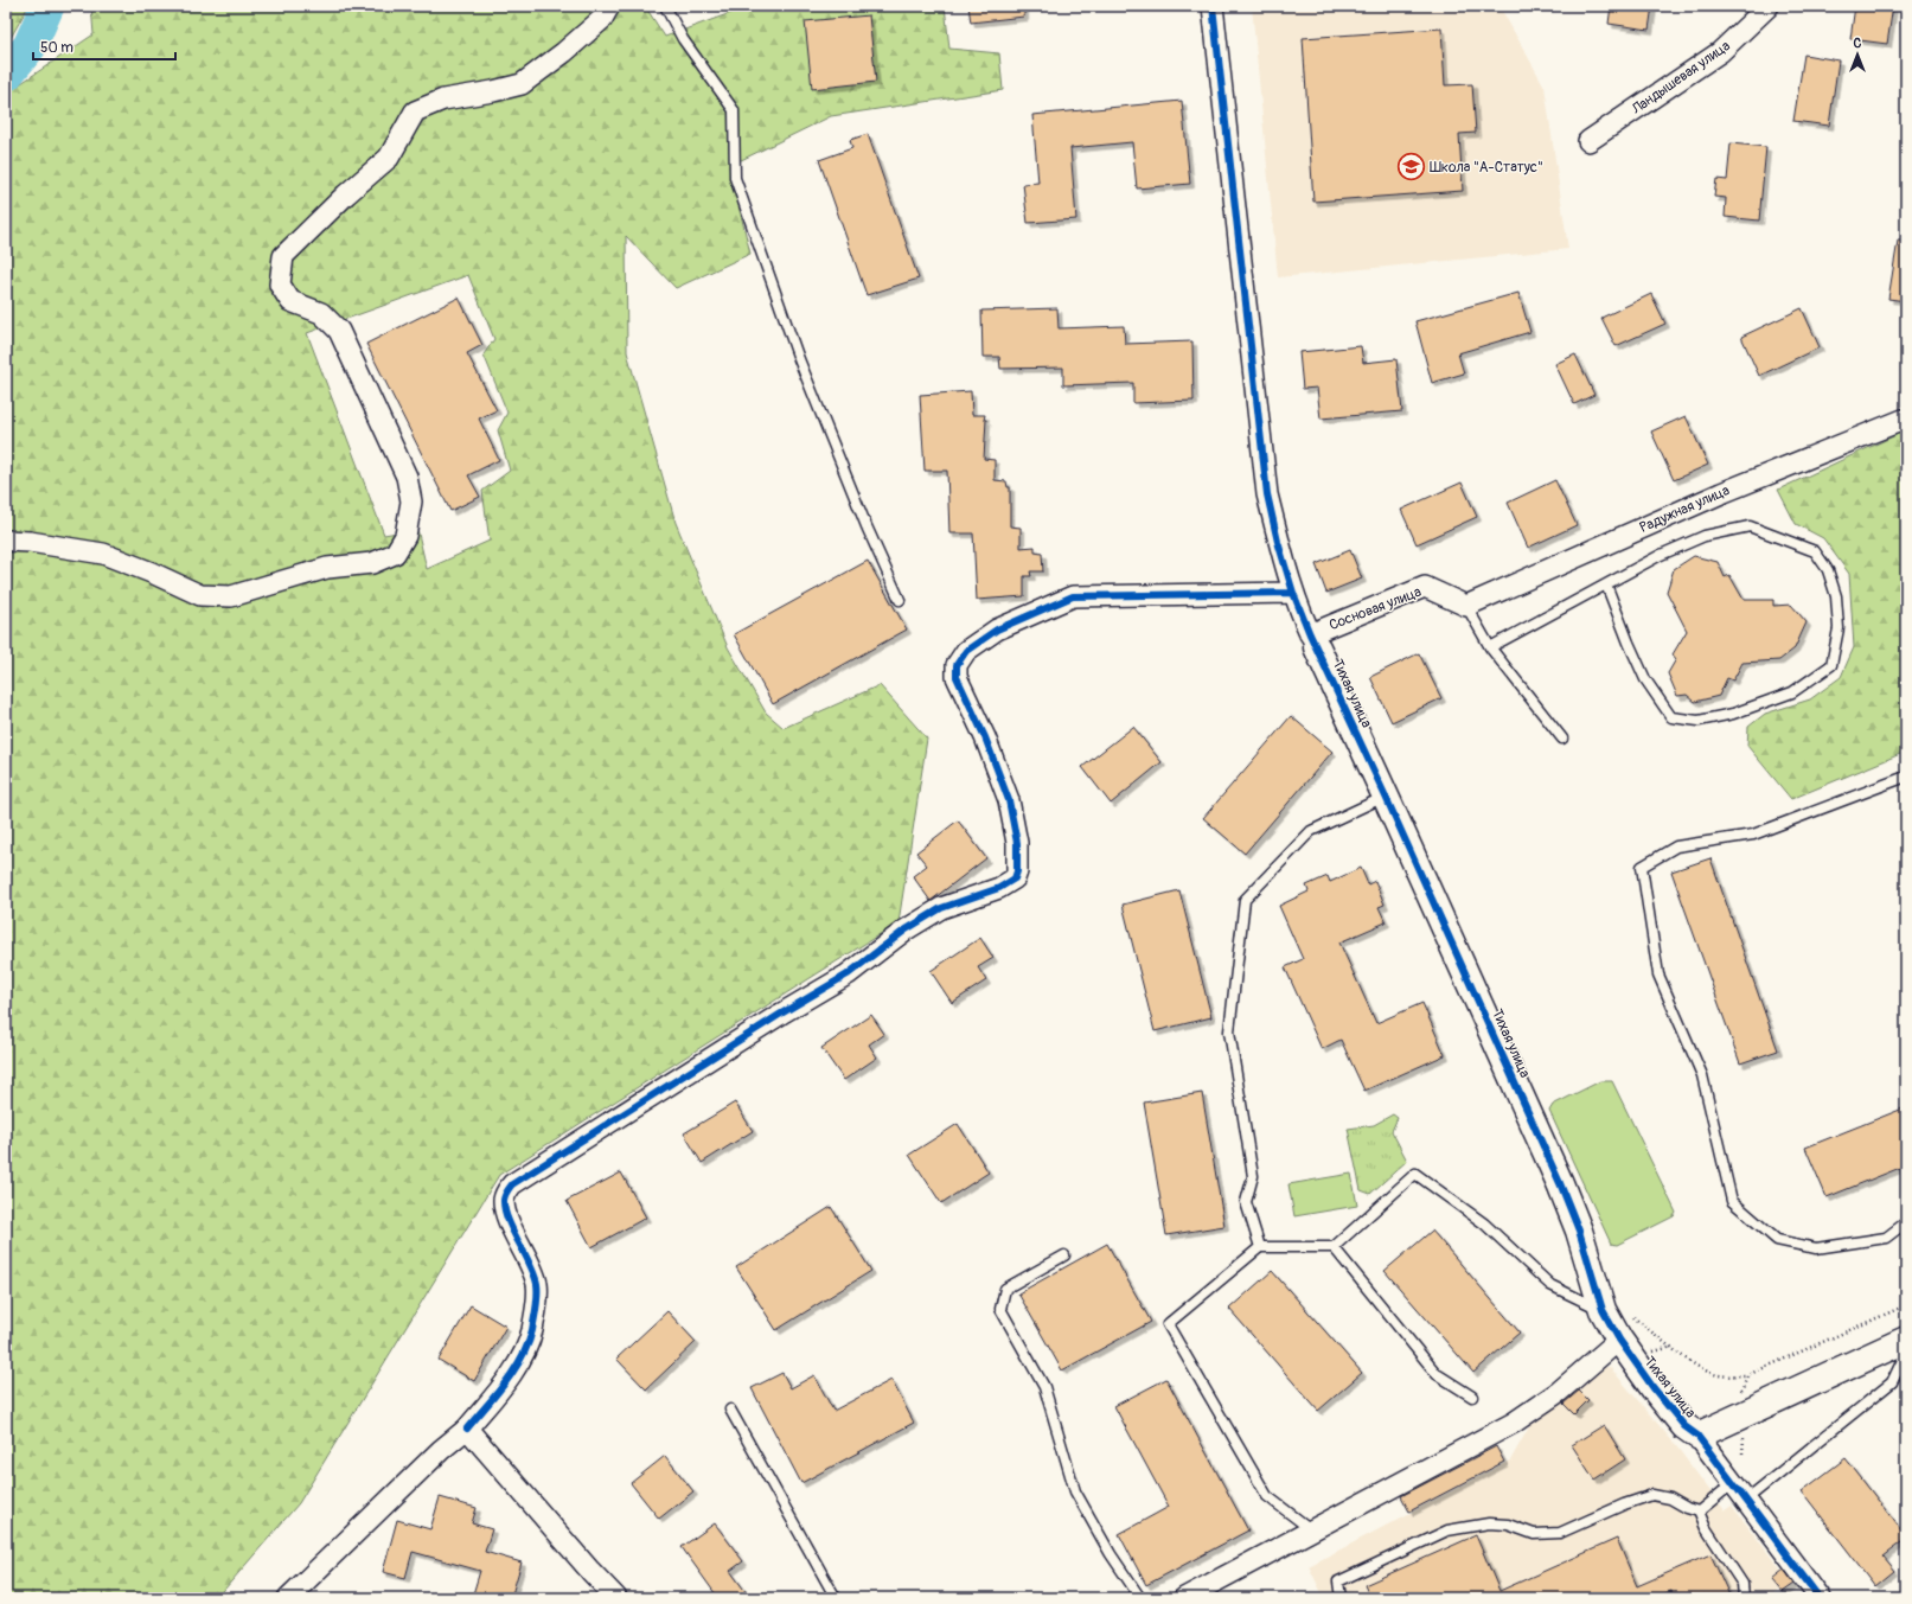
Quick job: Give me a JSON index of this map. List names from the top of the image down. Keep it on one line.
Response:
{"streets":{"street":["Ландышевая улица","Радужная улица","Сосновая улица","Тихая улица"]},"crossings":[["Радужная улица","Сосновая улица"],["Сосновая улица","Тихая улица"]],"places":{"school or university":["Школа \"А-Статус\""]},"scale_bar":"50 m","north":"top"}
